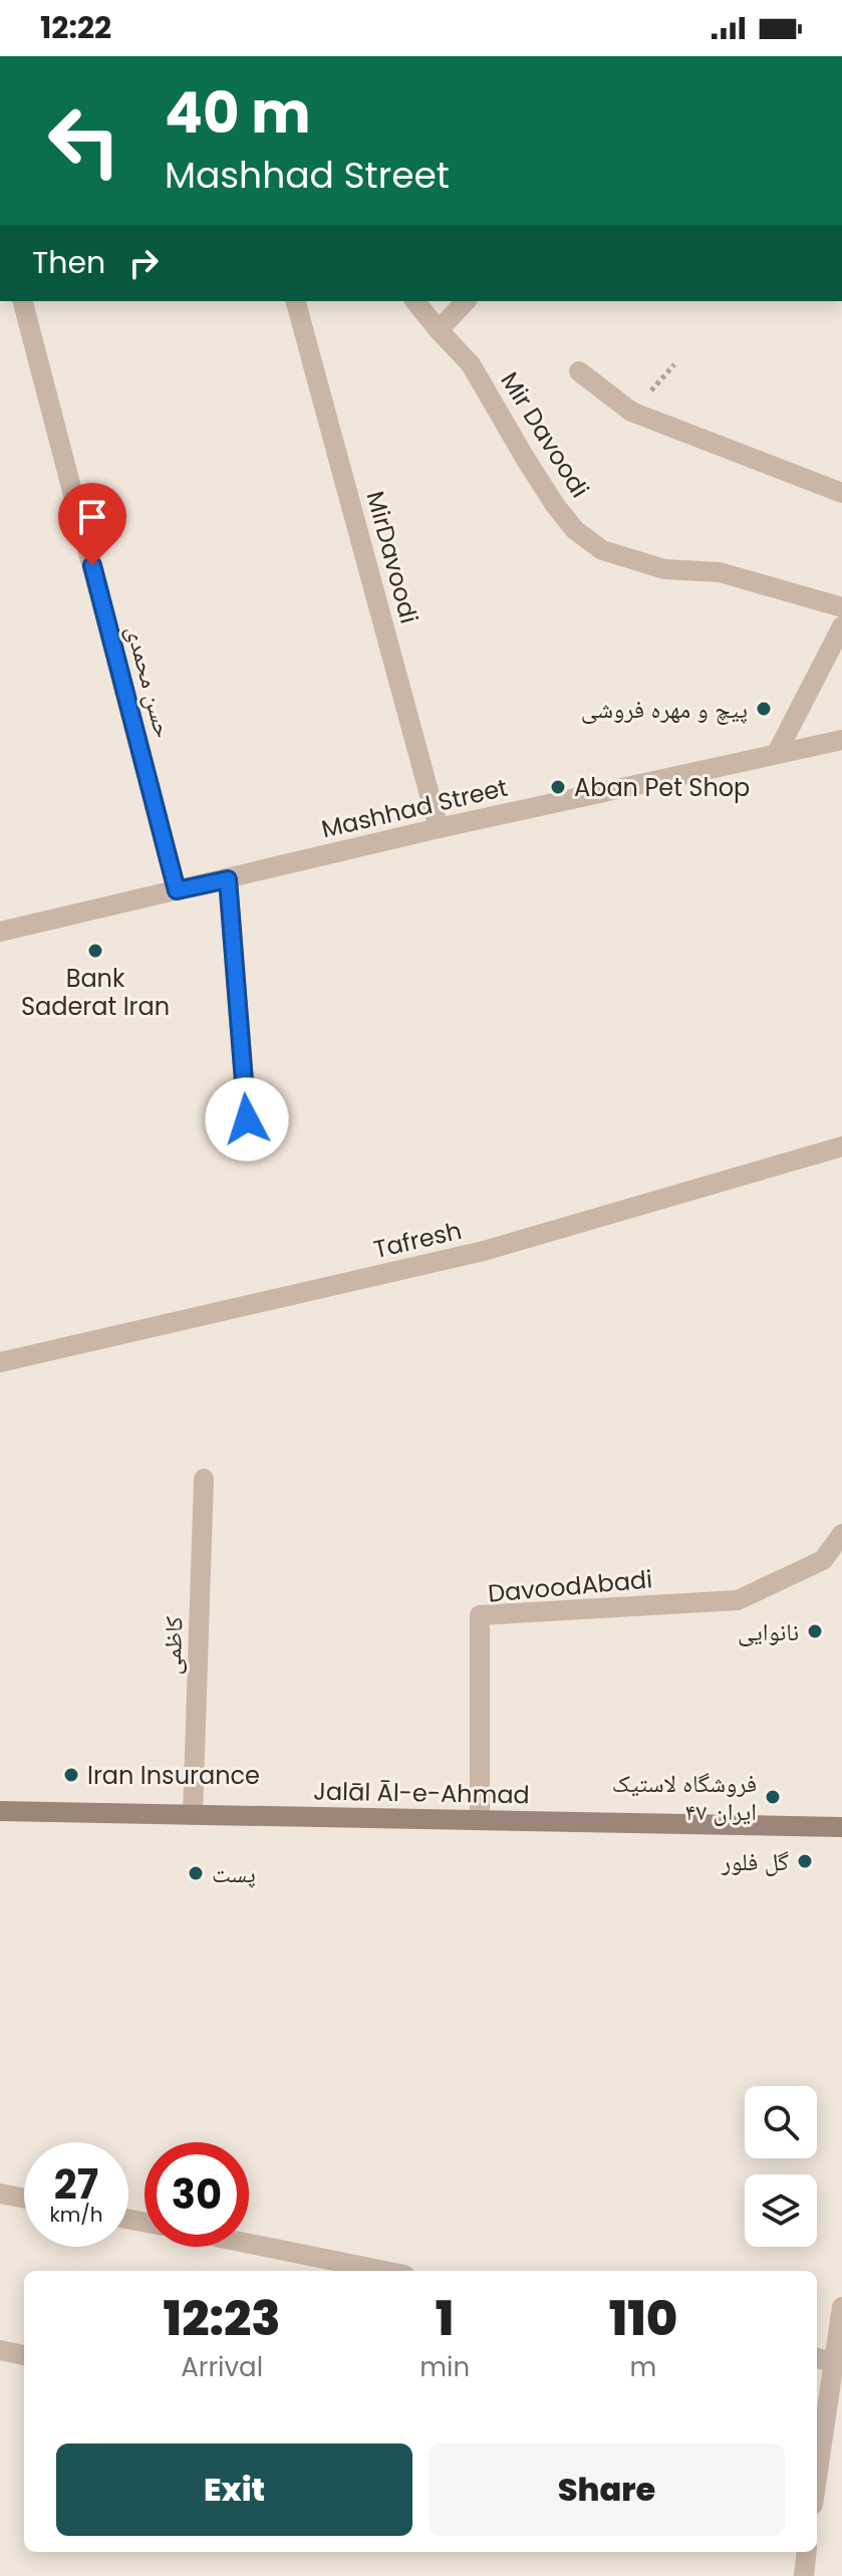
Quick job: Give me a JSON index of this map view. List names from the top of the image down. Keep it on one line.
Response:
{"streets":{"main road":["Jalāl Āl-e-Ahmad"],"street":["Mir Davoodi","MirDavoodi","حسن محمدی","Mashhad Street","Tafresh","DavoodAbadi","کاظمی"]},"crossings":[["MirDavoodi","Mashhad Street"],["حسن محمدی","Mashhad Street"],["DavoodAbadi","Jalāl Āl-e-Ahmad"],["کاظمی","Jalāl Āl-e-Ahmad"]],"places":["پیچ و مهره فروشی","Aban Pet Shop","Bank Saderat Iran","نانوایی","Iran Insurance","فروشگاه لاستیک ایران ۴۷","گل فلور","پست"],"page":{"status":"12:22","turn":["40 m","Mashhad Street"],"then":"Then","speed":"27 km/h","limit":"30","eta":["12:23","Arrival","1","min","110","m"],"buttons":["Exit","Share"]}}
